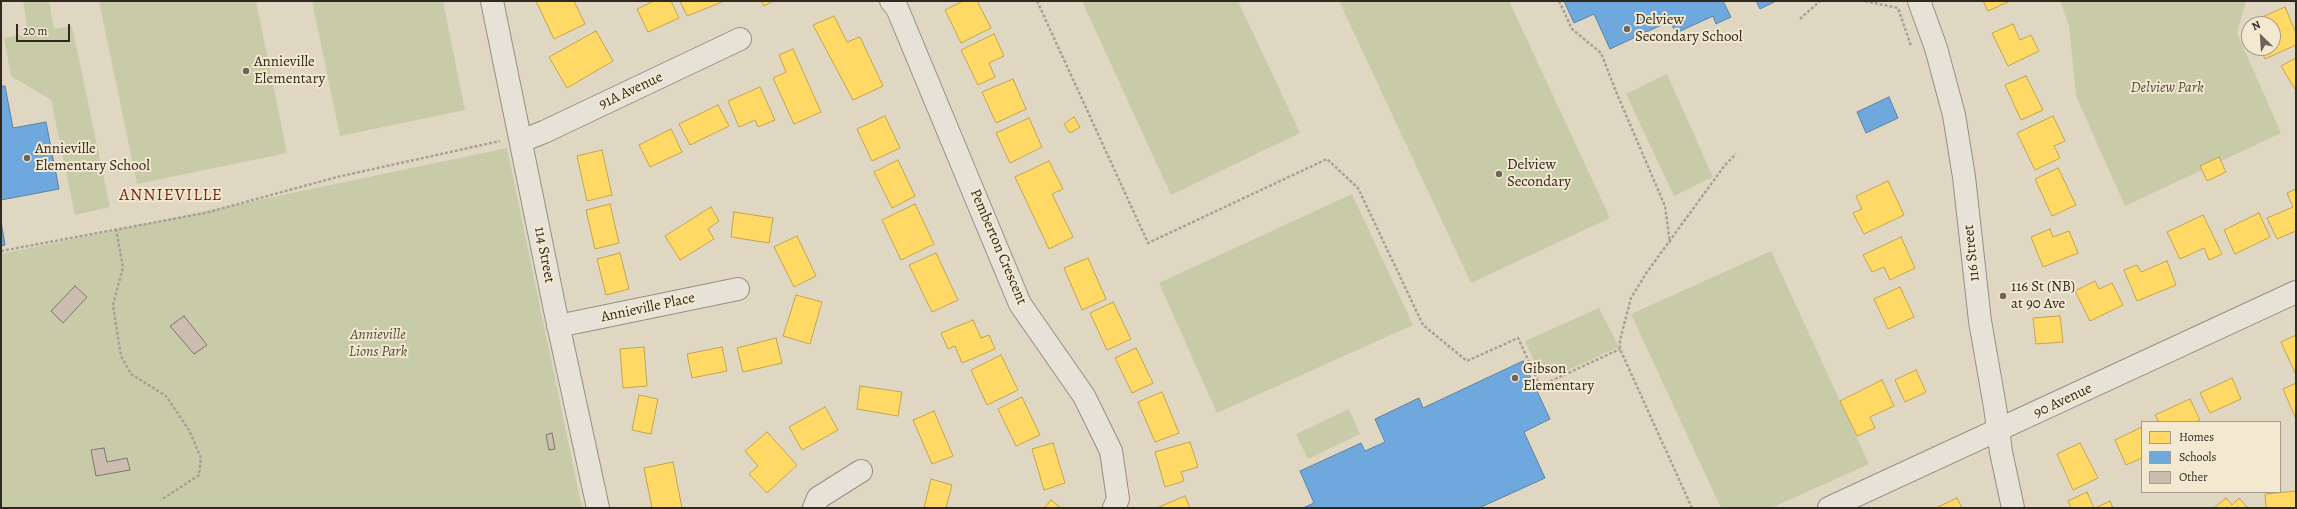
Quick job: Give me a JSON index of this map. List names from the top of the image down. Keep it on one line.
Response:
{"streets":{"street":["91A Avenue","Pemberton Crescent","116 Street","114 Street","Annieville Place","90 Avenue"]},"crossings":[["91A Avenue","114 Street"],["116 Street","90 Avenue"],["114 Street","Annieville Place"]],"districts":["ANNIEVILLE"],"parks":["Delview Park","Annieville Lions Park"],"places":["Delview Secondary School","Annieville Elementary","Annieville Elementary School","Delview Secondary","116 St (NB) at 90 Ave","Gibson Elementary"],"legend":["Homes","Schools","Other"],"scale_bar":"20 m","north":"top left"}
